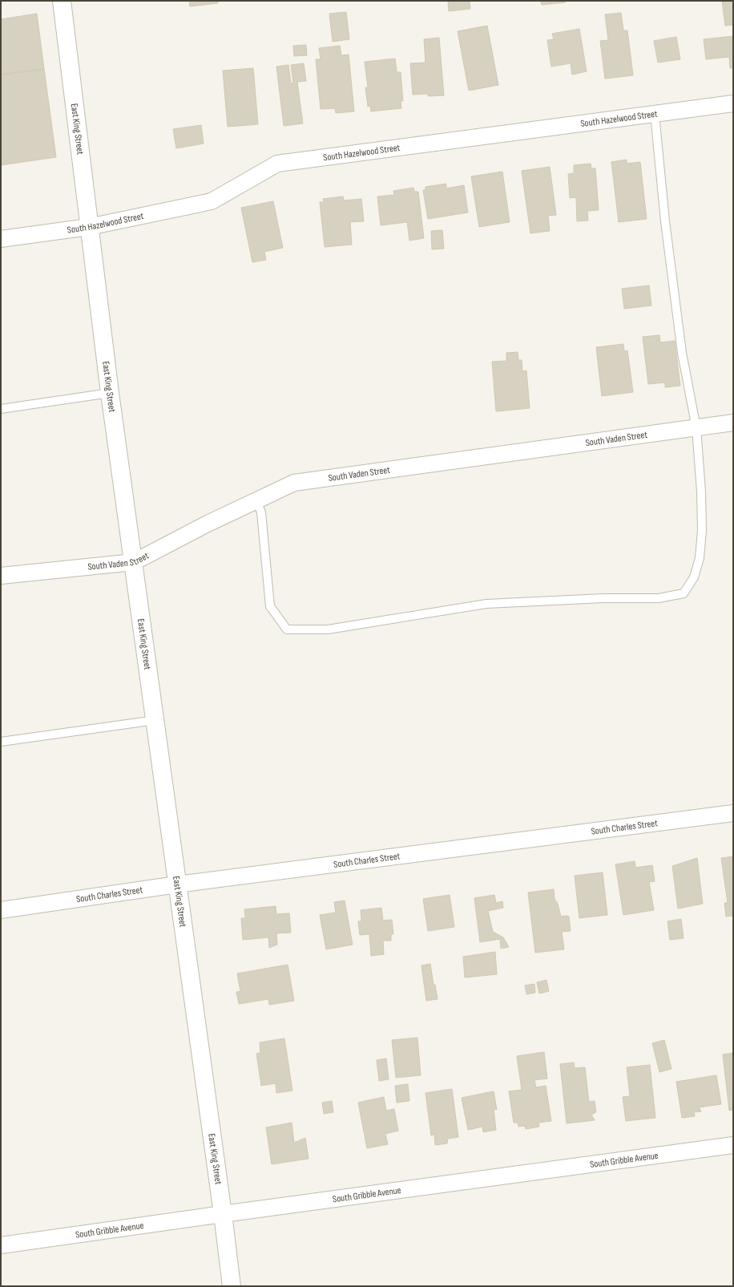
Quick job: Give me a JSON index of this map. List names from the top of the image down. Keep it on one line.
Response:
{"streets":{"street":["South Hazelwood Street","East King Street","South Vaden Street","South Charles Street","South Gribble Avenue"]},"crossings":[["South Hazelwood Street","East King Street"],["East King Street","South Vaden Street"],["East King Street","South Charles Street"],["East King Street","South Gribble Avenue"]]}
